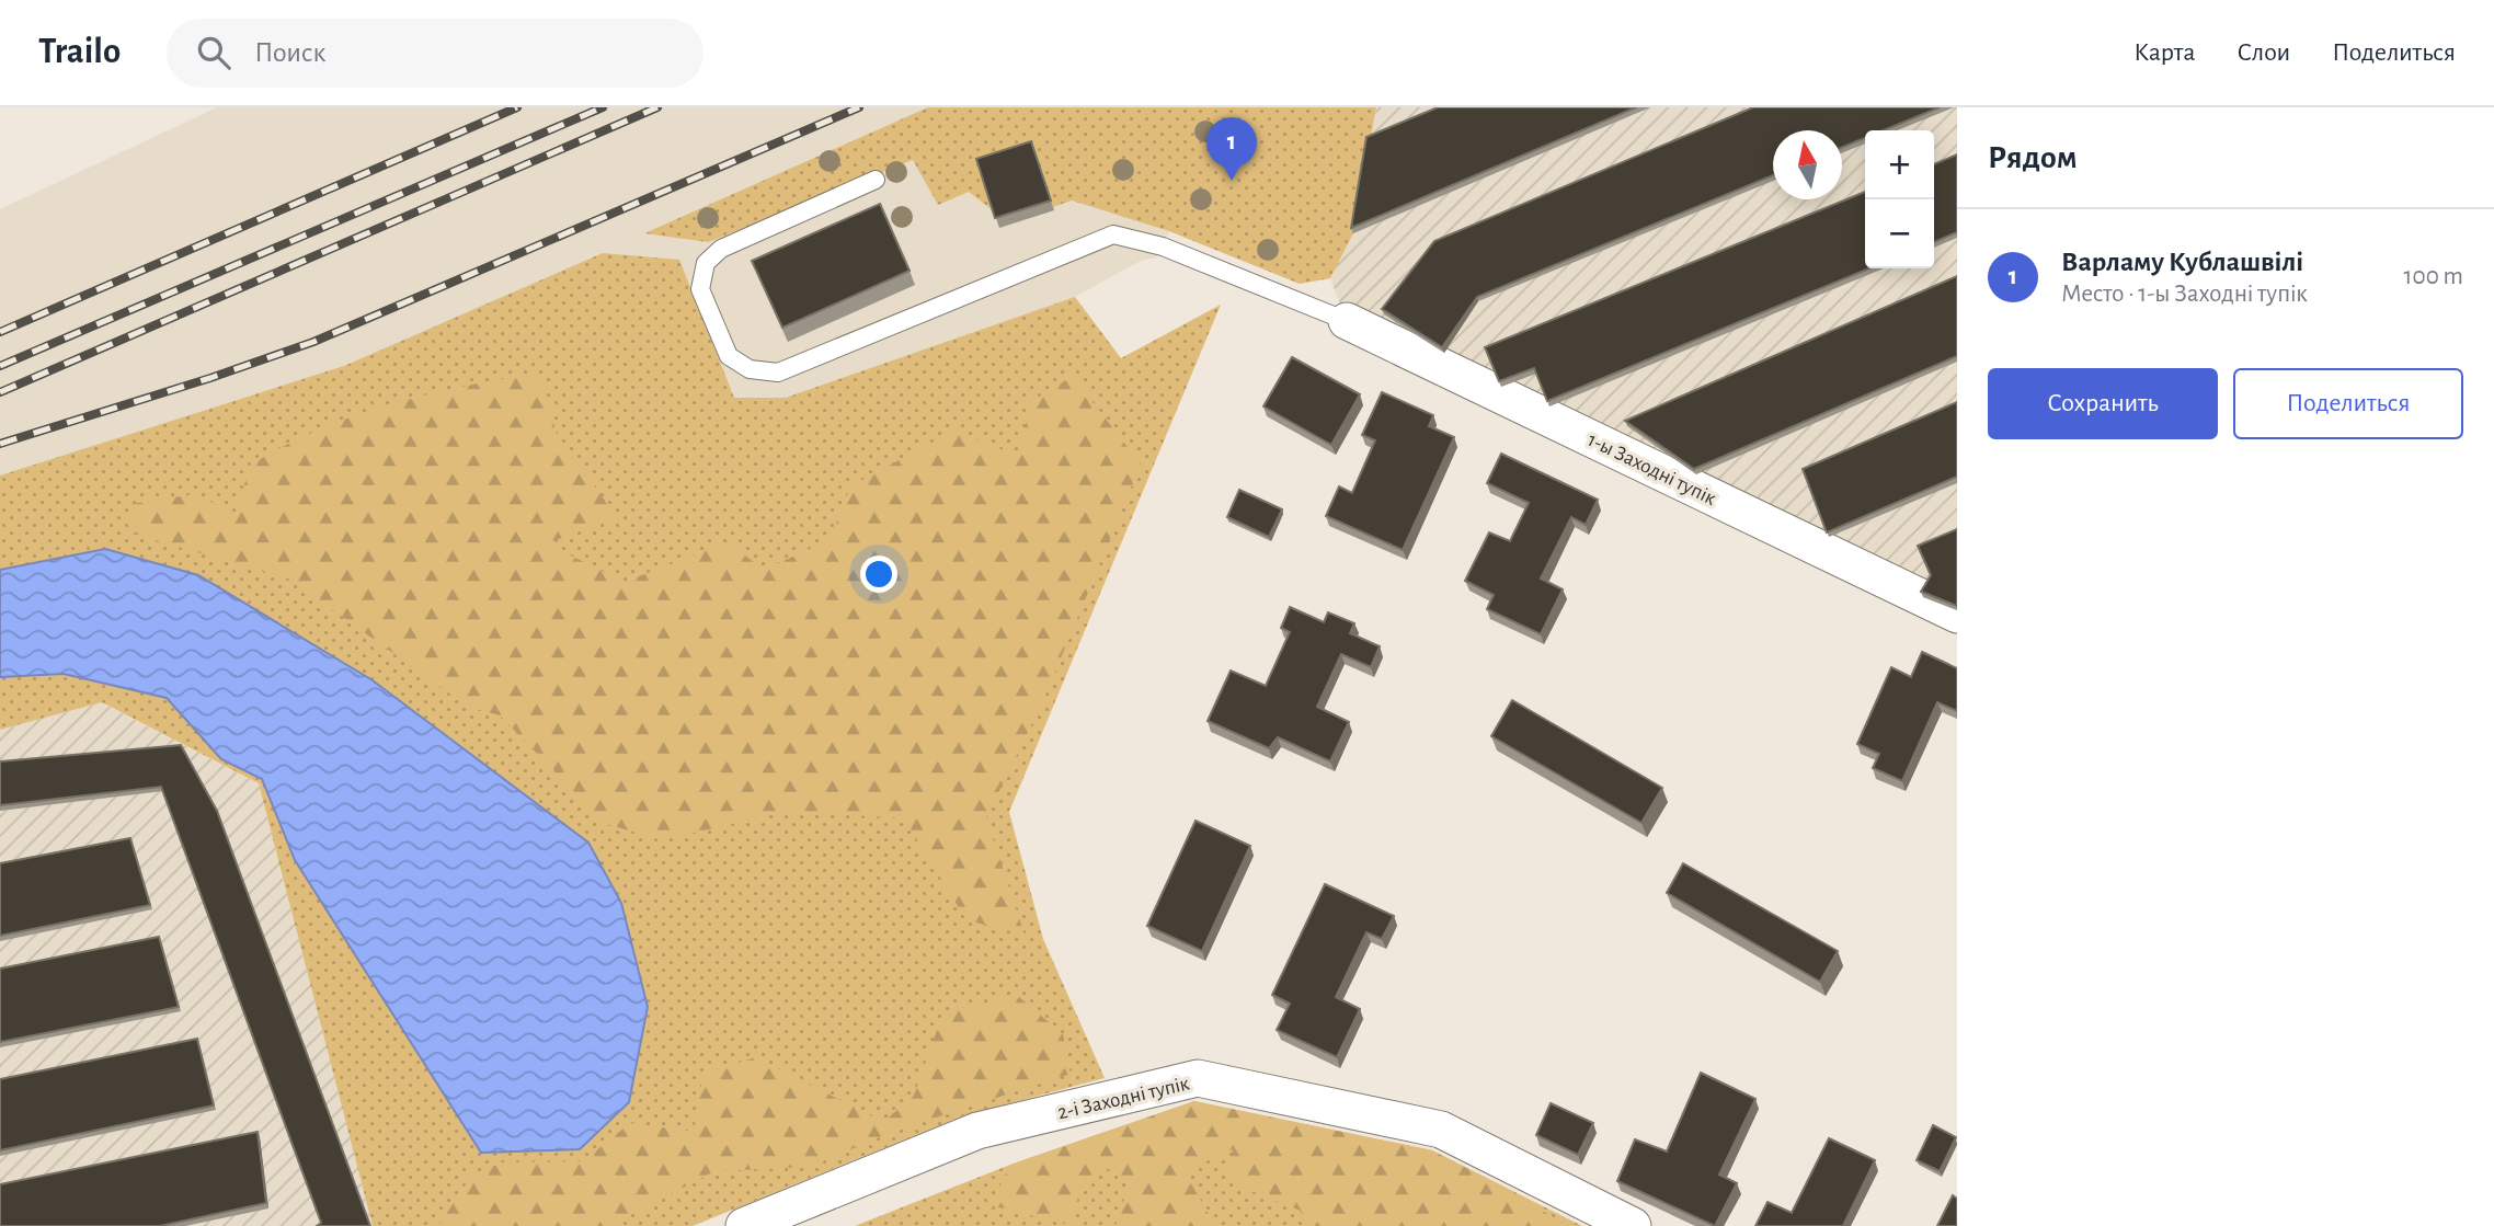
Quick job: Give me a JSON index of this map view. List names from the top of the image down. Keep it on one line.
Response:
{"streets":{"street":["1-ы Заходні тупік","2-і Заходні тупік"]},"north":"top","page":{"header":"Trailo","search":"Поиск","nav":["Карта","Слои","Поделиться"],"heading":"Рядом","pins":"1","map_buttons":["+","−"],"list":[{"mark":"1","name":"Варламу Кублашвілі","note":"Место · 1-ы Заходні тупік","value":"100 m"}],"buttons":["Сохранить","Поделиться"]}}
